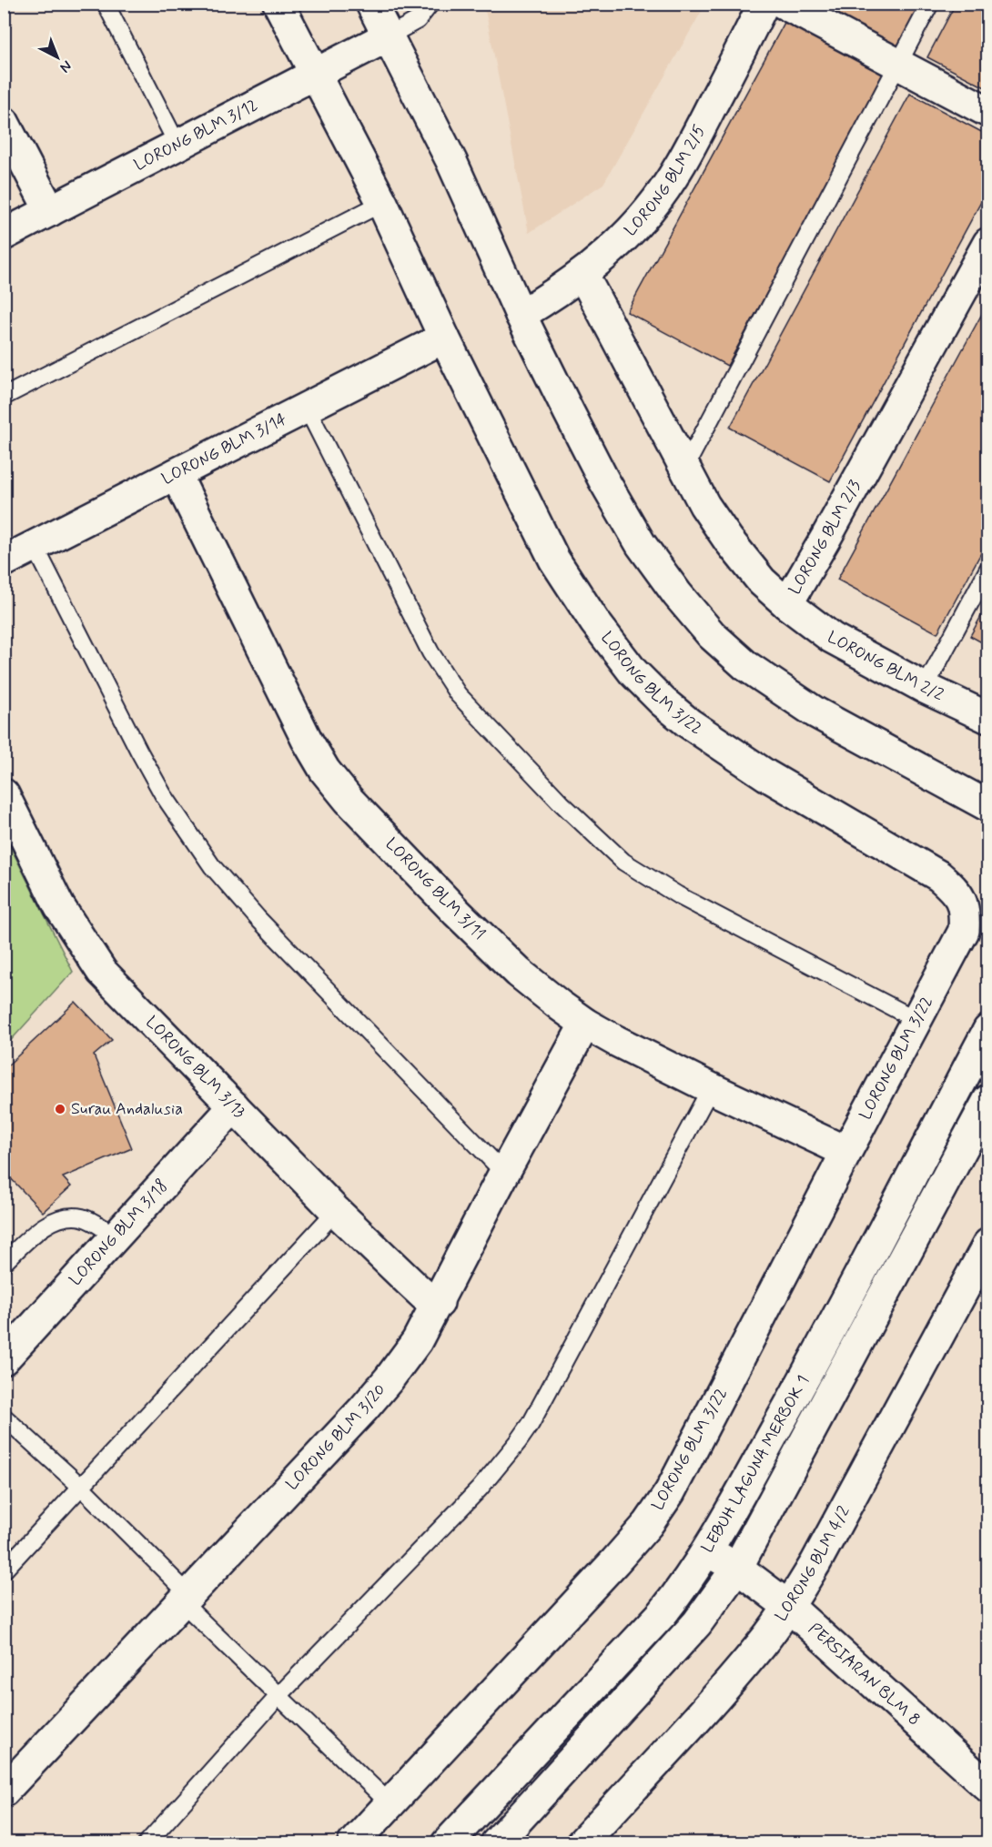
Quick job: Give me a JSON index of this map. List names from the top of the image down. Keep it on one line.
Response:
{"streets":{"street":["LORONG BLM 3/12","LORONG BLM 2/5","LORONG BLM 3/14","LORONG BLM 2/3","LORONG BLM 2/2","LORONG BLM 3/22","LORONG BLM 3/11","LORONG BLM 3/13","LORONG BLM 3/18","LORONG BLM 3/20","LEBUH LAGUNA MERBOK 1","LORONG BLM 4/2","PERSIARAN BLM 8"]},"crossings":[["LORONG BLM 3/12","LORONG BLM 3/22"],["LORONG BLM 2/5","LORONG BLM 2/3"],["LORONG BLM 3/14","LORONG BLM 3/22"],["LORONG BLM 3/14","LORONG BLM 3/11"],["LORONG BLM 2/3","LORONG BLM 2/2"],["LORONG BLM 3/22","LORONG BLM 3/11"],["LORONG BLM 3/11","LORONG BLM 3/20"],["LORONG BLM 3/13","LORONG BLM 3/18"],["LORONG BLM 3/13","LORONG BLM 3/20"],["LEBUH LAGUNA MERBOK 1","PERSIARAN BLM 8"],["LORONG BLM 4/2","PERSIARAN BLM 8"]],"places":["Surau Andalusia"],"north":"bottom right"}
